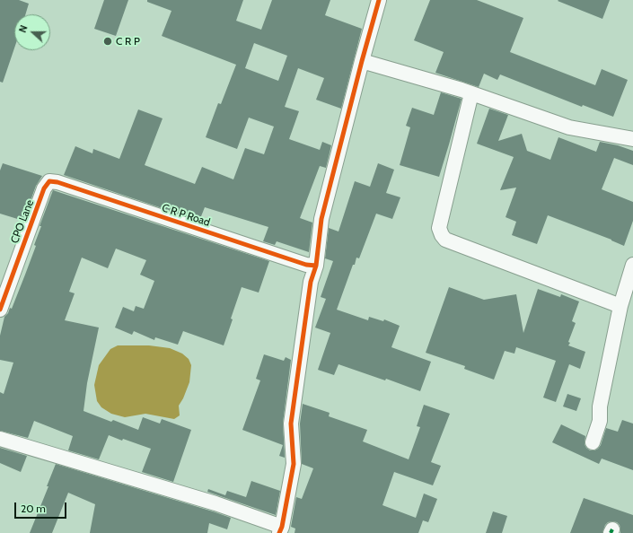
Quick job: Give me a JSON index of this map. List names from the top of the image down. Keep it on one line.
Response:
{"streets":{"street":["C R P Road","CPO Lane"]},"crossings":[["C R P Road","CPO Lane"]],"places":["C R P"],"scale_bar":"20 m","north":"left"}
